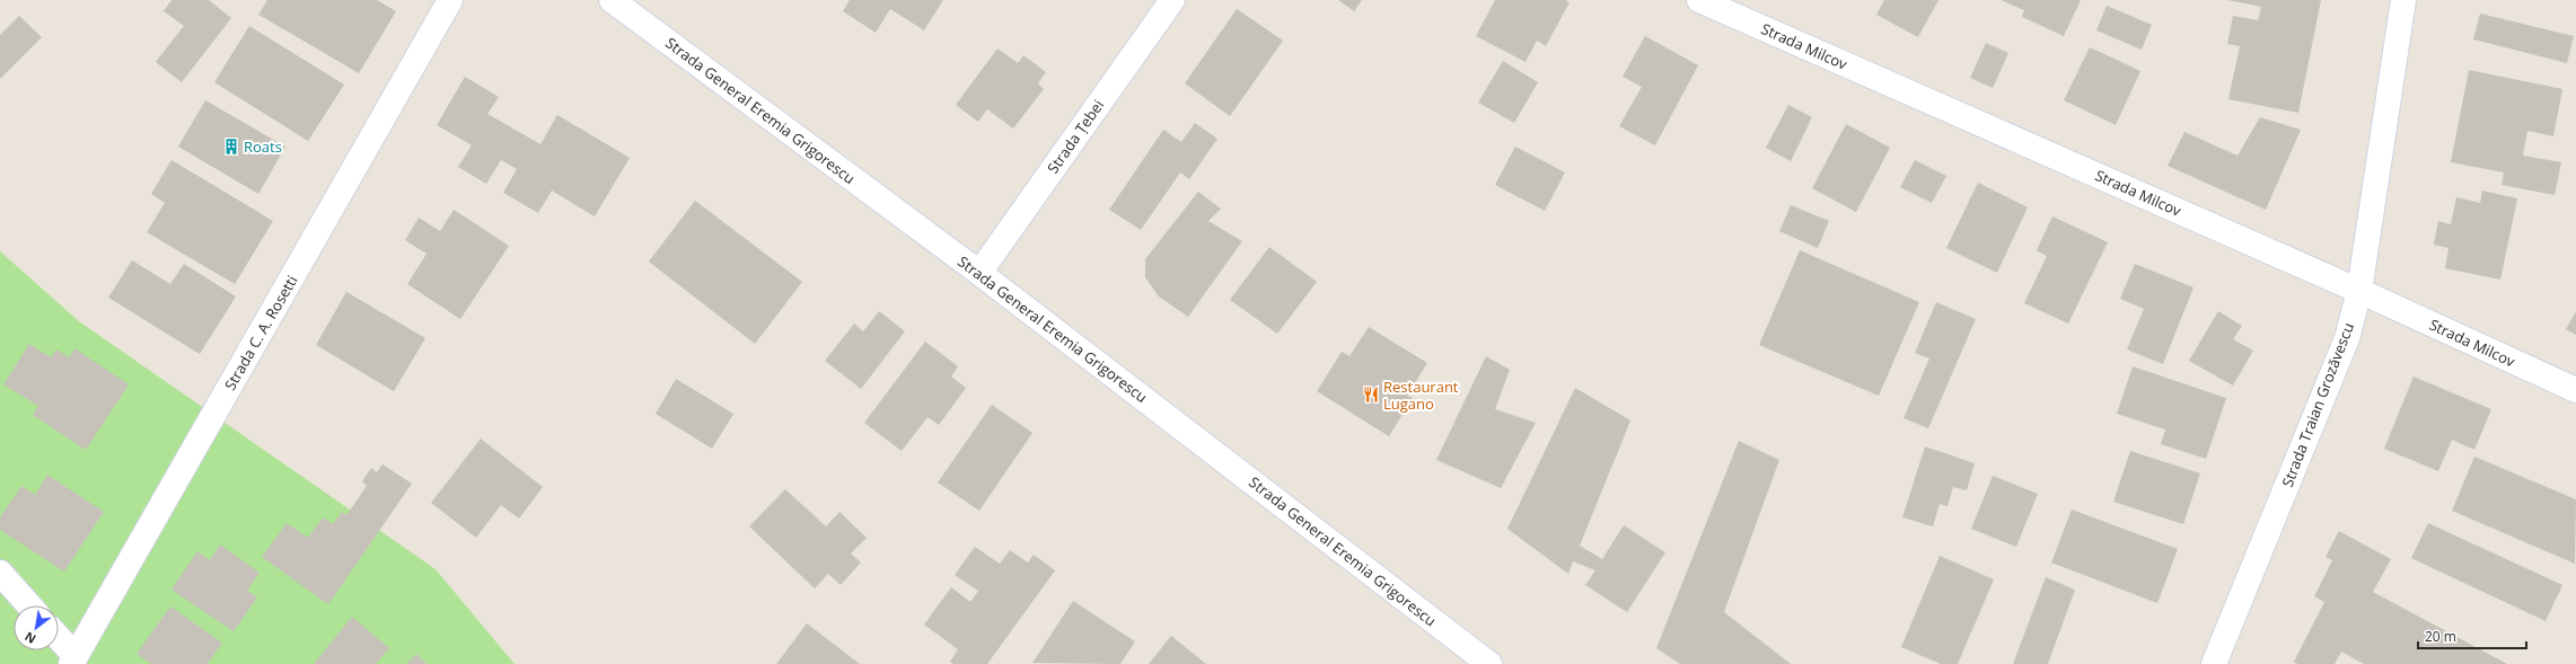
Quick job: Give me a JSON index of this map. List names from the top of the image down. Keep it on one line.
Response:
{"streets":{"street":["Strada Milcov","Strada General Eremia Grigorescu","Strada Țebei","Strada C. A. Rosetti","Strada Traian Grozăvescu"]},"crossings":[["Strada Milcov","Strada Traian Grozăvescu"],["Strada General Eremia Grigorescu","Strada Țebei"]],"places":{"building":["Roats"],"restaurant":["Restaurant Lugano"]},"scale_bar":"20 m","north":"bottom left"}
